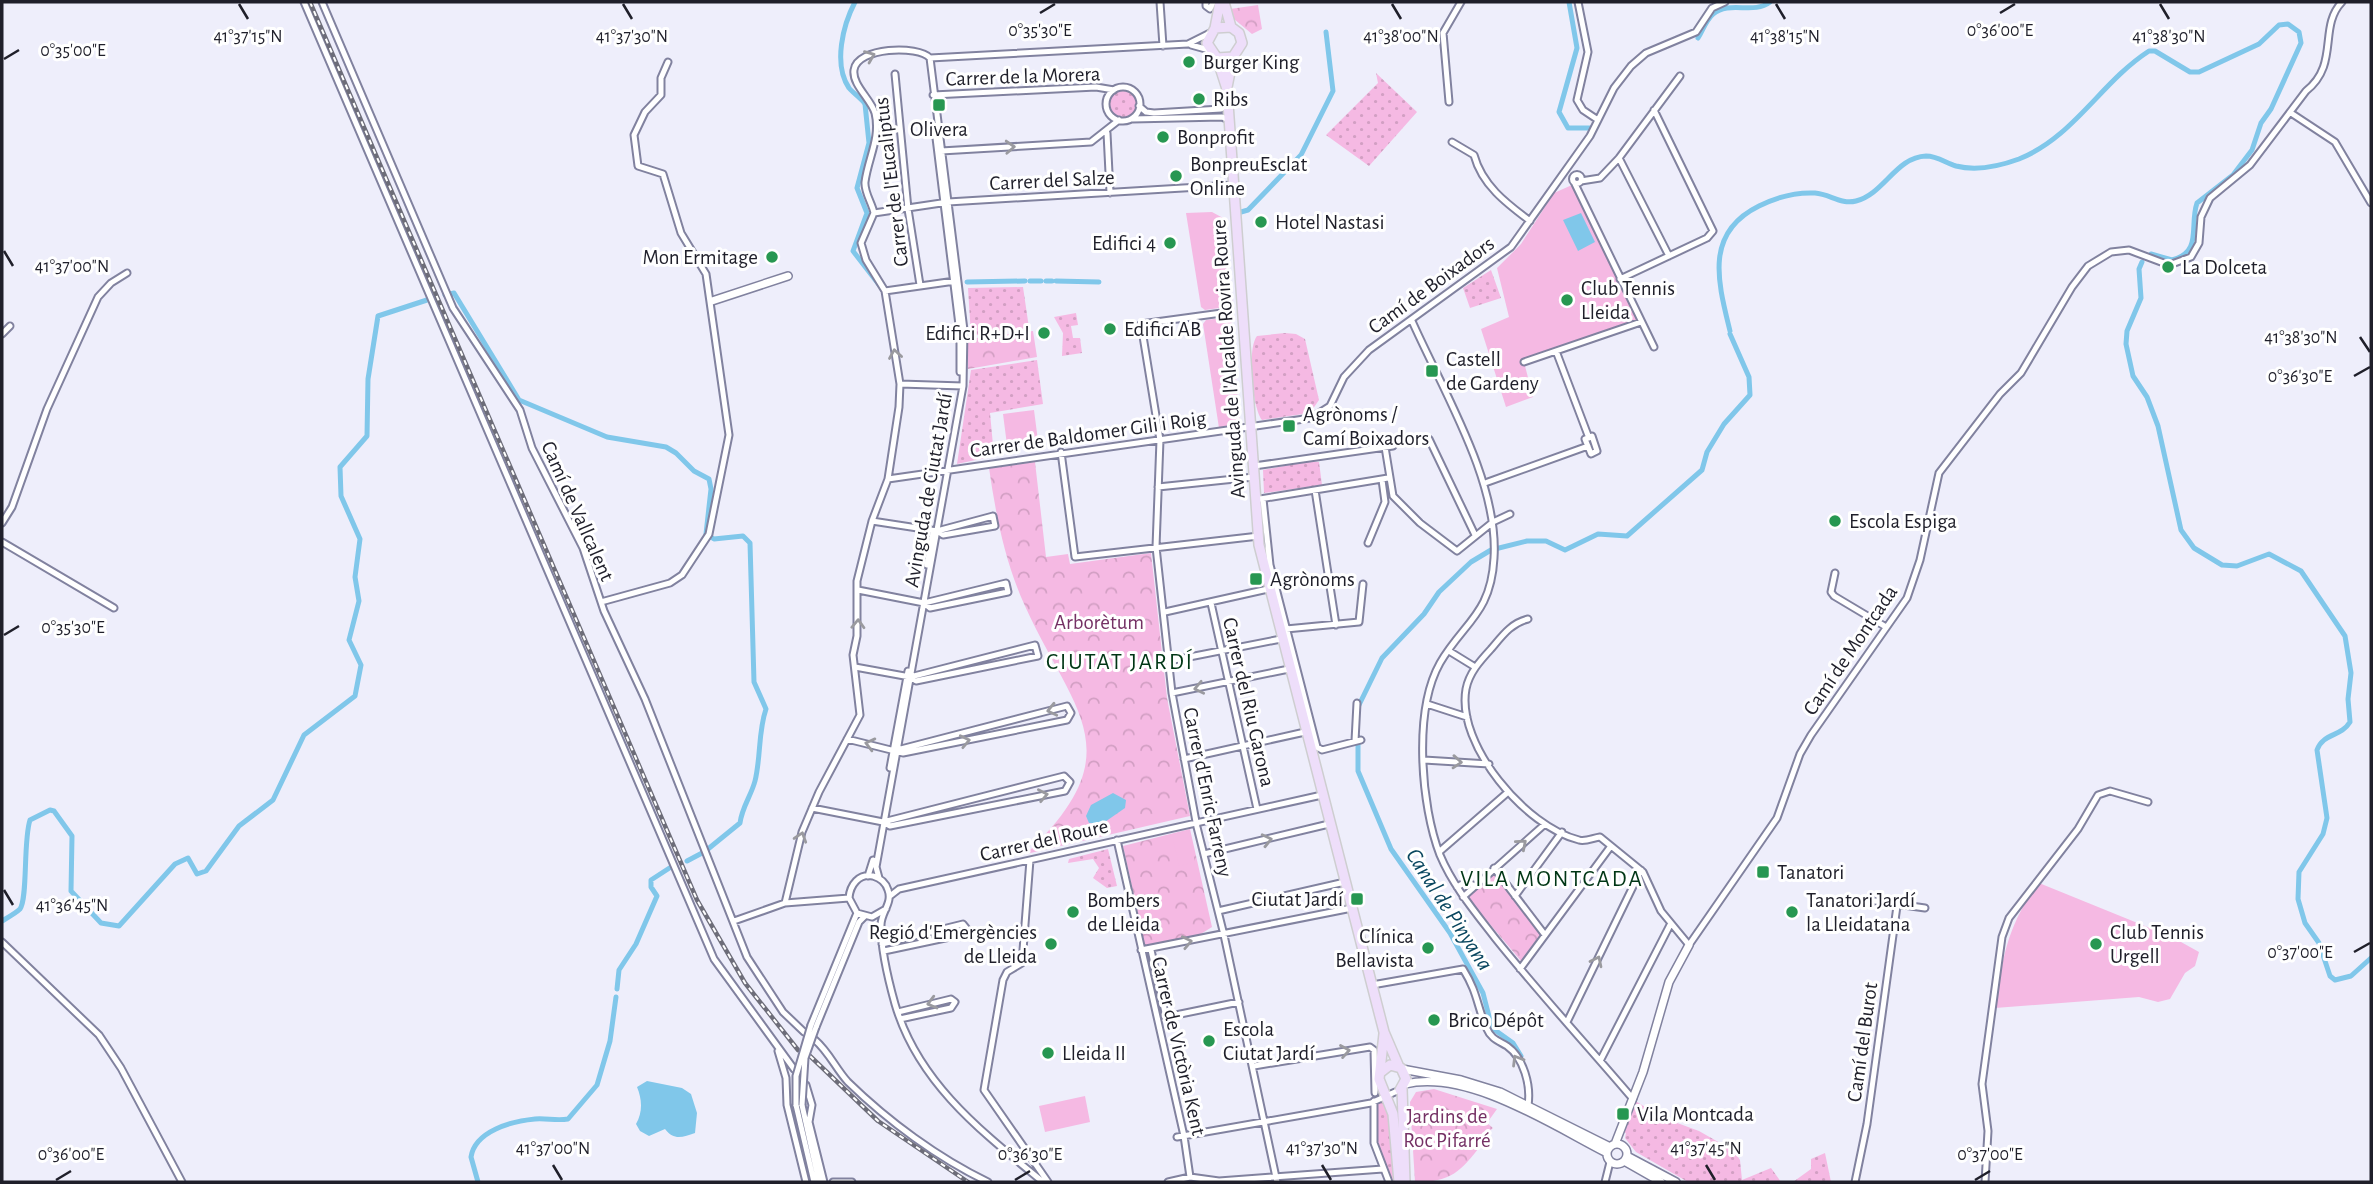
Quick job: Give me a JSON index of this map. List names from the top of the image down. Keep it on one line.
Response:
{"streets":{"main road":["Avinguda de l'Alcalde Rovira Roure"],"street":["Carrer de la Morera","Carrer del Salze","Carrer de l'Eucaliptus","Camí de Boixadors","Carrer de Baldomer Gili i Roig","Avinguda de Ciutat Jardí","Camí de Vallcalent","Camí de Montcada","Carrer del Riu Garona","Carrer d'Enric Farreny","Carrer del Roure","Camí del Burot","Carrer de Victòria Kent"]},"crossings":[["Carrer de la Morera","Avinguda de Ciutat Jardí"],["Carrer del Salze","Carrer de l'Eucaliptus"],["Carrer del Salze","Avinguda de l'Alcalde Rovira Roure"],["Carrer del Salze","Avinguda de Ciutat Jardí"],["Camí de Boixadors","Avinguda de l'Alcalde Rovira Roure"],["Camí de Boixadors","Carrer de Baldomer Gili i Roig"],["Avinguda de l'Alcalde Rovira Roure","Carrer de Baldomer Gili i Roig"],["Avinguda de l'Alcalde Rovira Roure","Carrer del Roure"],["Carrer de Baldomer Gili i Roig","Avinguda de Ciutat Jardí"],["Carrer de Baldomer Gili i Roig","Carrer d'Enric Farreny"],["Avinguda de Ciutat Jardí","Carrer del Roure"],["Carrer del Riu Garona","Carrer del Roure"],["Carrer d'Enric Farreny","Carrer del Roure"],["Carrer d'Enric Farreny","Carrer de Victòria Kent"],["Carrer del Roure","Carrer de Victòria Kent"]],"districts":["CIUTAT JARDÍ","VILA MONTCADA"],"water":["Canal de Pinyana"],"parks":["Arborètum","Jardins de Roc Pifarré"],"places":{"other":["Burger King","Ribs","Bonprofit","BonpreuEsclat Online","Hotel Nastasi","Edifici 4","Mon Ermitage","La Dolceta","Club Tennis Lleida","Edifici AB","Edifici R+D+I","Escola Espiga","Bombers de Lleida","Tanatori Jardí la Lleidatana","Regió d'Emergències de Lleida","Club Tennis Urgell","Clínica Bellavista","Brico Dépôt","Escola Ciutat Jardí","Lleida II"],"transit":["Olivera","Castell de Gardeny","Agrònoms / Camí Boixadors","Agrònoms","Tanatori","Ciutat Jardí","Vila Montcada"]},"coordinates":["0°35'30\"E","0°36'00\"E","41°37'15\"N","41°38'30\"N","41°37'30\"N","41°38'00\"N","41°38'15\"N","0°35'00\"E","41°37'00\"N","0°36'30\"E","41°36'45\"N","0°37'00\"E","41°37'45\"N"]}
